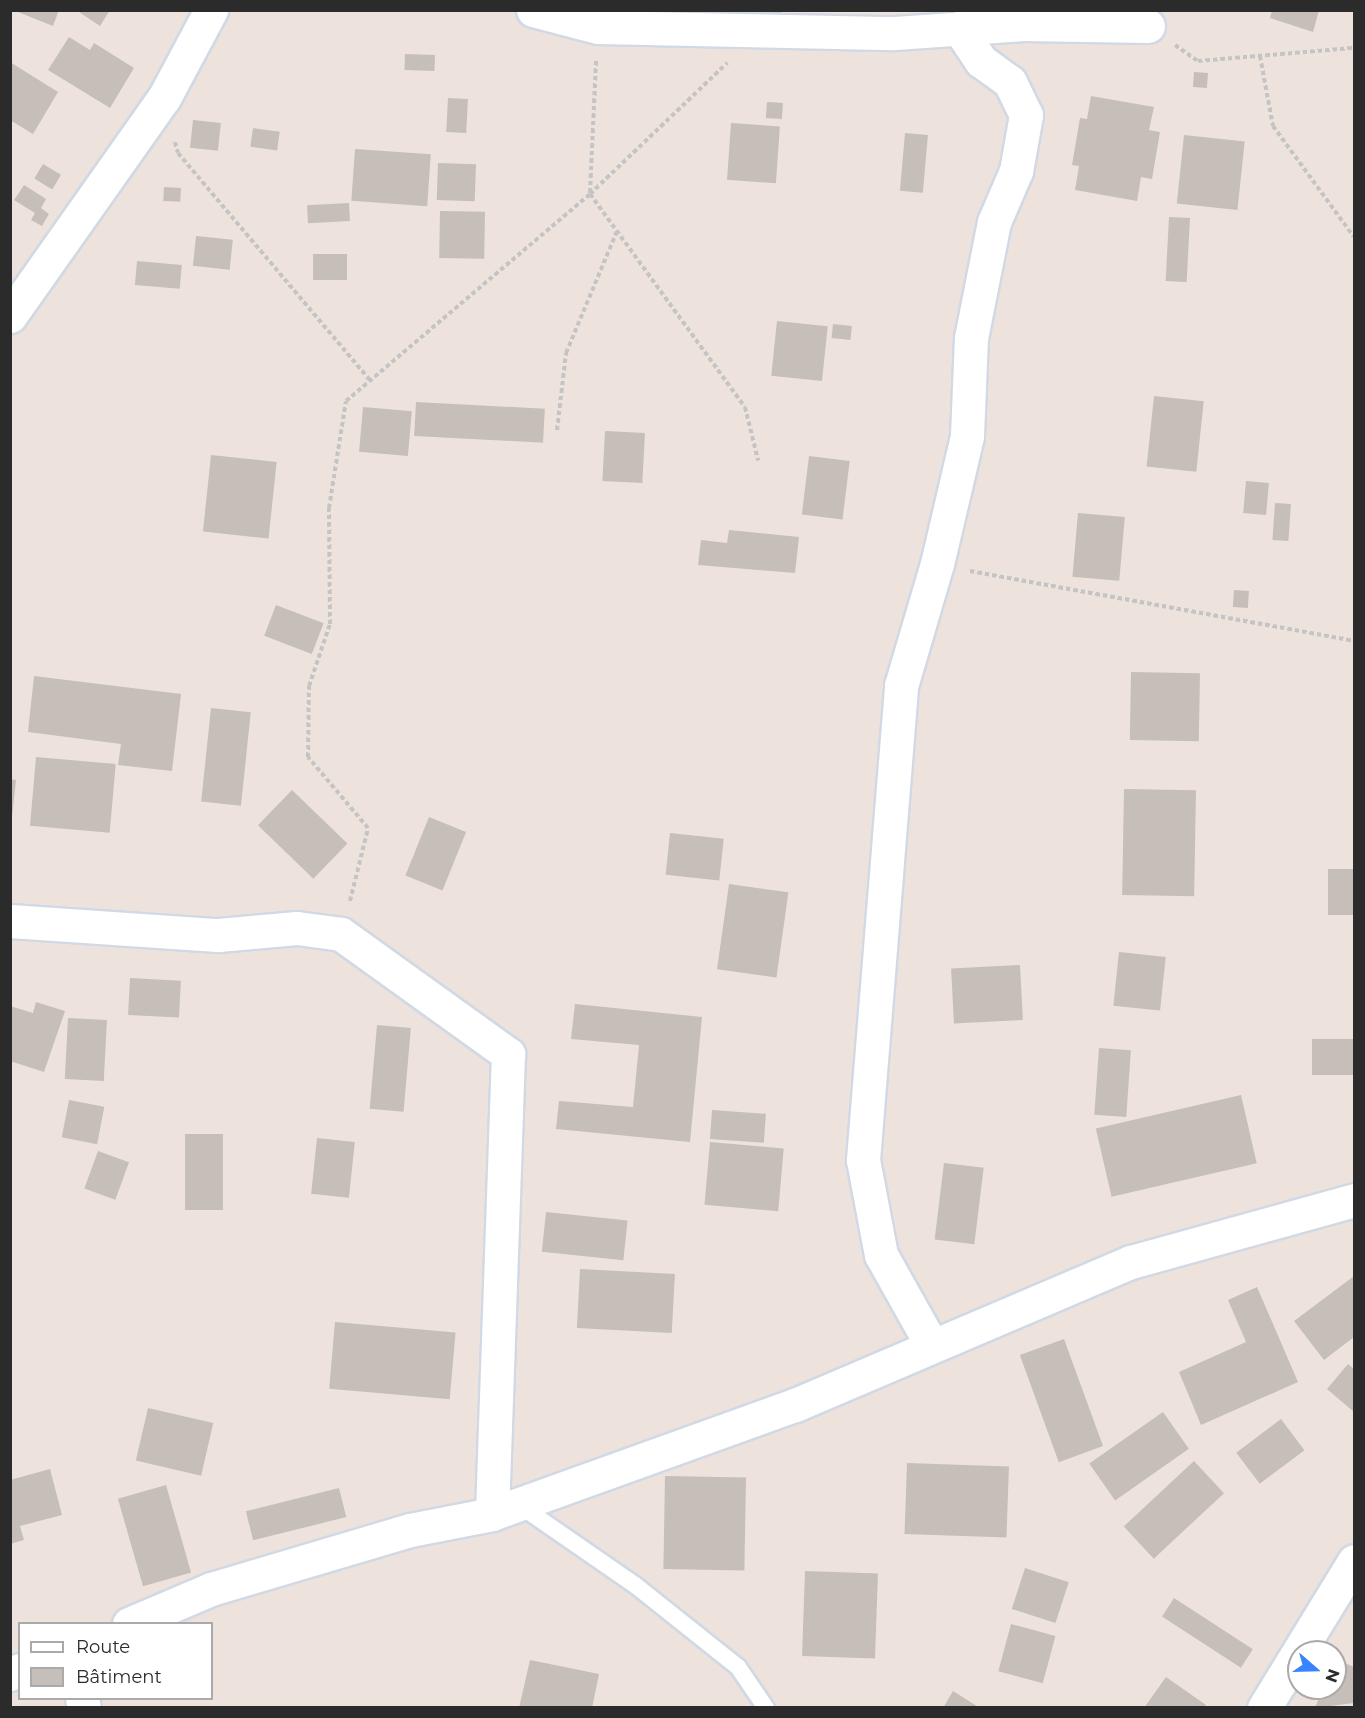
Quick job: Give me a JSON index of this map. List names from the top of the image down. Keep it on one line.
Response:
{"legend":["Route","Bâtiment"],"north":"right"}
